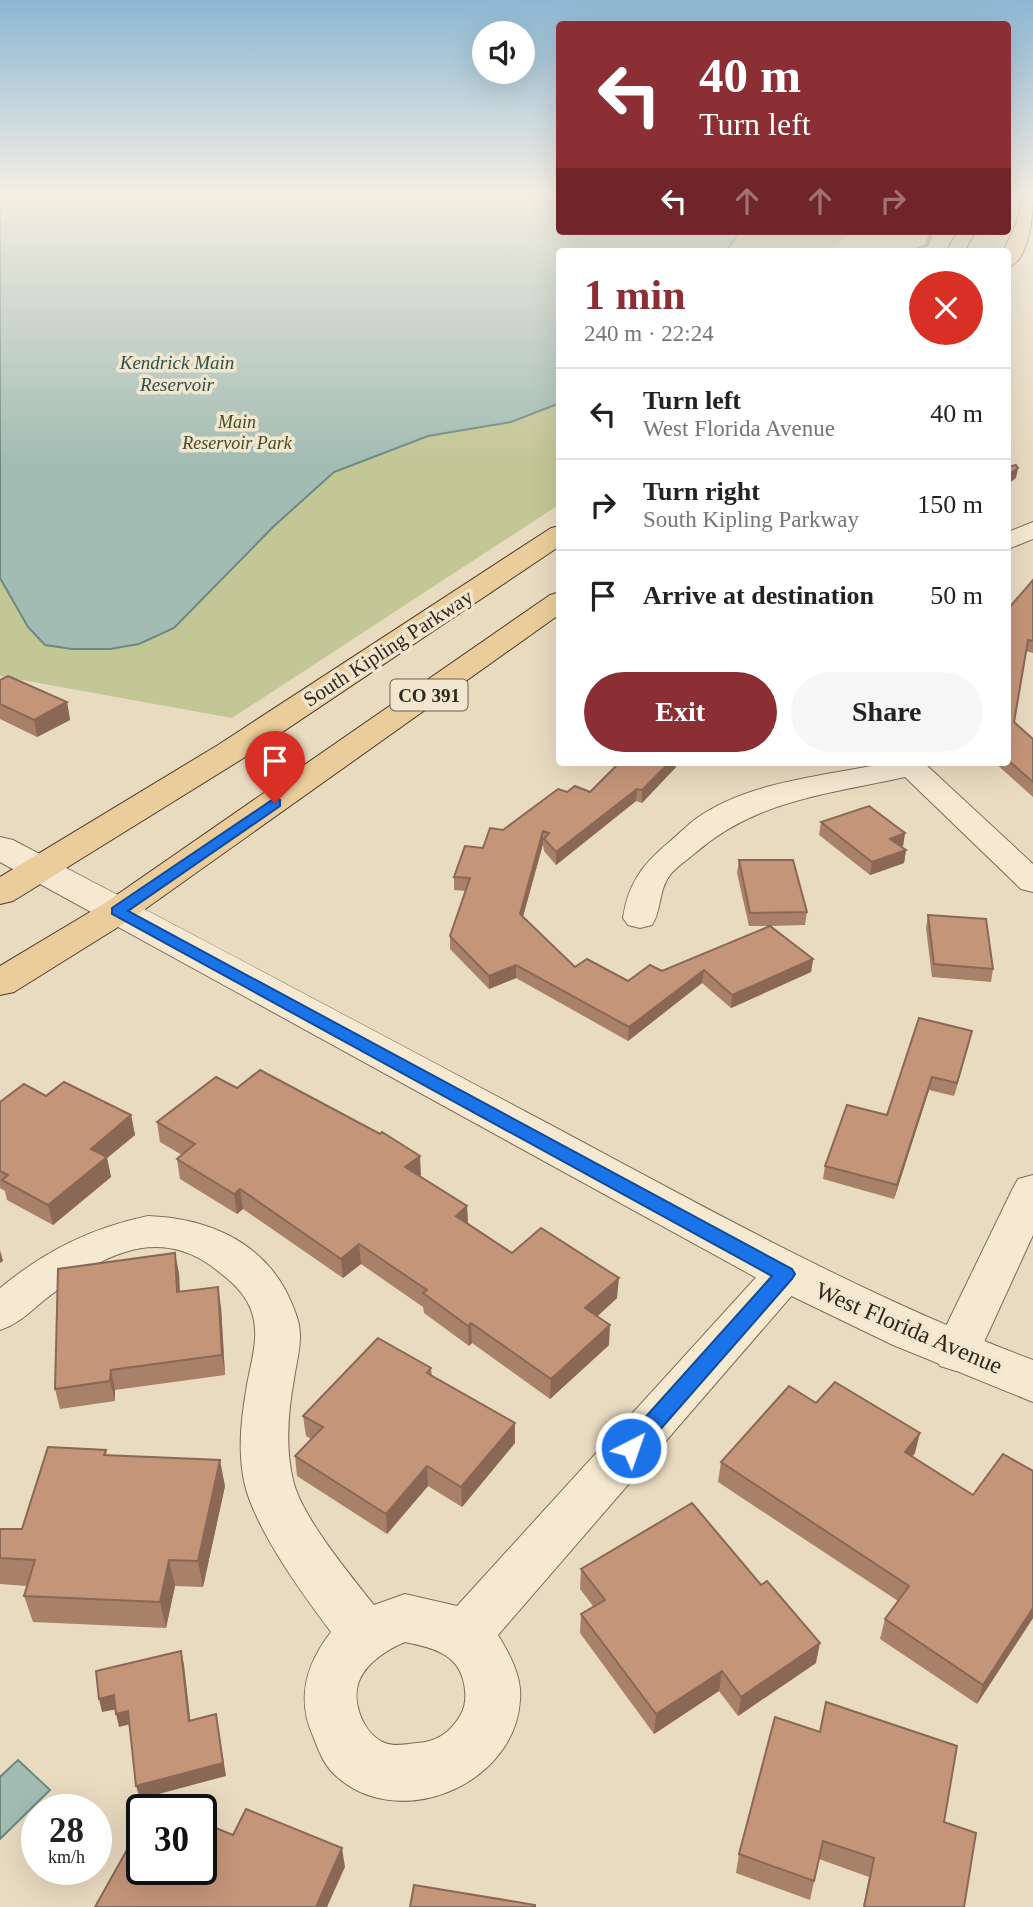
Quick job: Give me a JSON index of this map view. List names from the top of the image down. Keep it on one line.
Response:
{"streets":{"main road":["South Kipling Parkway","CO 391"],"street":["West Florida Avenue"]},"crossings":[["South Kipling Parkway","West Florida Avenue"],["CO 391","West Florida Avenue"]],"water":["Kendrick Main Reservoir"],"parks":["Main Reservoir Park"],"page":{"turn":["40 m","Turn left"],"heading":["1 min","240 m · 22:24"],"list":[{"name":"Turn left","note":"West Florida Avenue","value":"40 m"},{"name":"Turn right","note":"South Kipling Parkway","value":"150 m"},{"name":"Arrive at destination","value":"50 m"}],"buttons":["Exit","Share"],"speed":"28 km/h","limit":"30"}}
